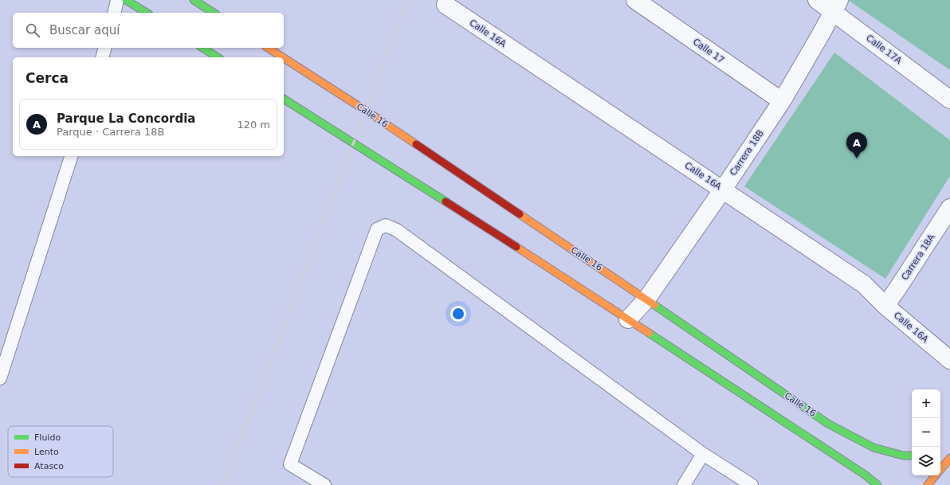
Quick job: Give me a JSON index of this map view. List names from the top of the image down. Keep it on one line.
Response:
{"streets":{"street":["Calle 16A","Calle 17A","Calle 17","Calle 16","Carrera 18B","Carrera 18A"]},"crossings":[["Calle 16A","Carrera 18B"],["Calle 16A","Carrera 18A"],["Calle 17A","Carrera 18B"],["Calle 17","Carrera 18B"],["Calle 16","Carrera 18B"]],"legend":["Fluido","Lento","Atasco"],"page":{"search":"Buscar aquí","heading":"Cerca","list":[{"mark":"A","name":"Parque La Concordia","note":"Parque · Carrera 18B","value":"120 m"}],"pins":"A","map_buttons":["+","−"]}}
